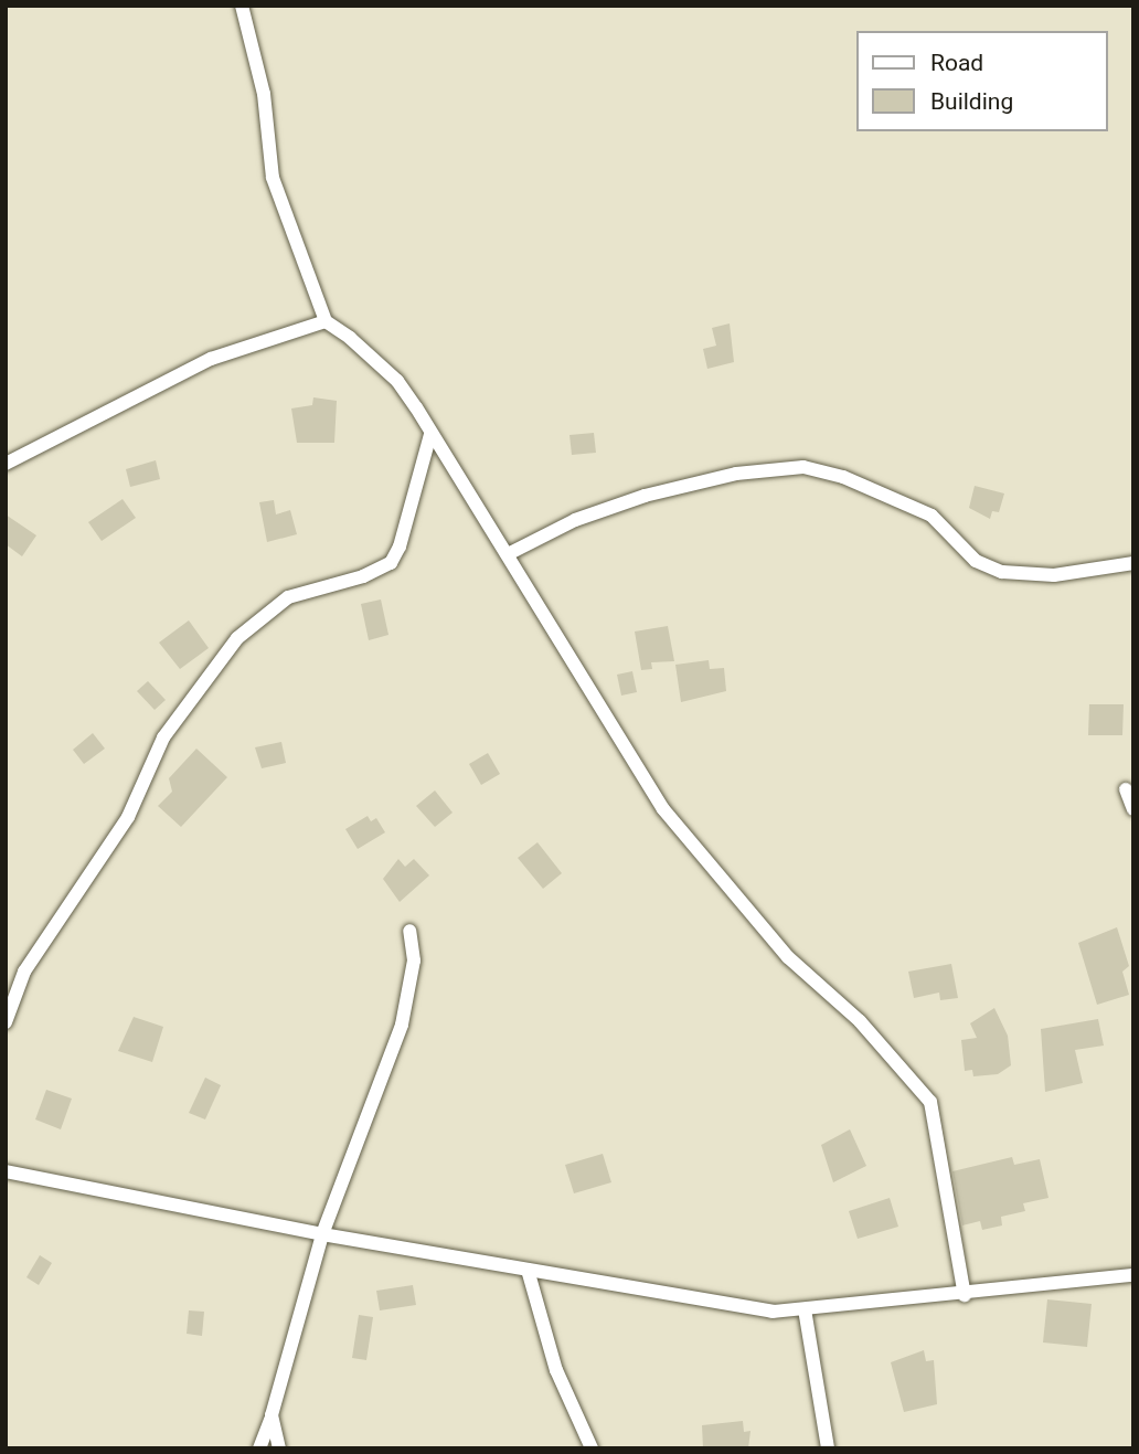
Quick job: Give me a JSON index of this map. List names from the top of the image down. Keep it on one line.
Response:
{"legend":["Road","Building"]}
